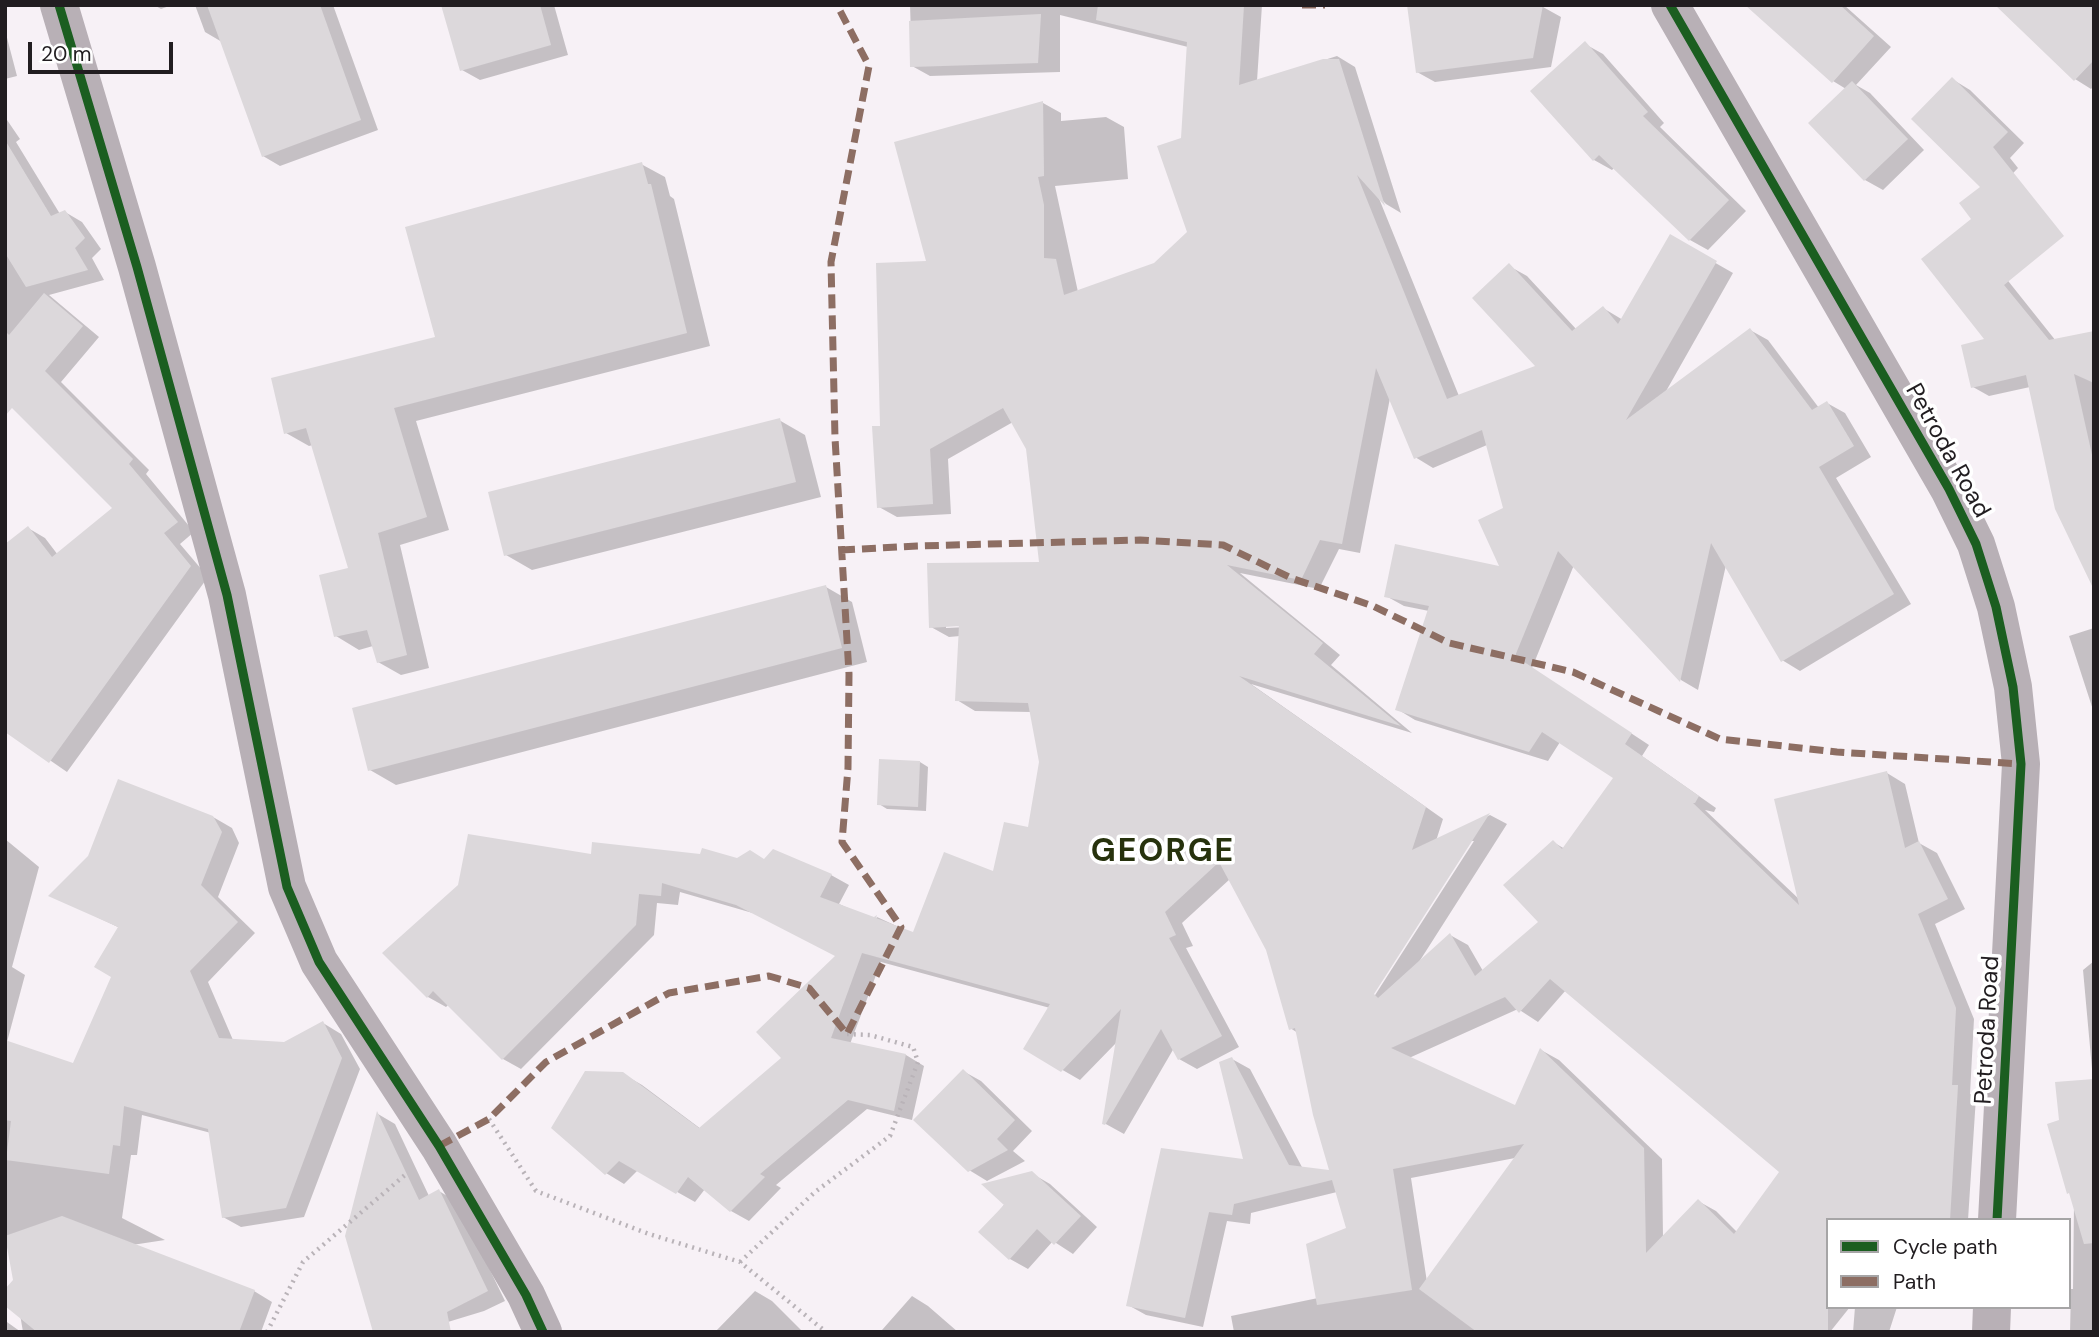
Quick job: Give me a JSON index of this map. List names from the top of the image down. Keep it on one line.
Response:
{"streets":{"street":["Petroda Road"]},"districts":["GEORGE"],"legend":["Cycle path","Path"],"scale_bar":"20 m"}
